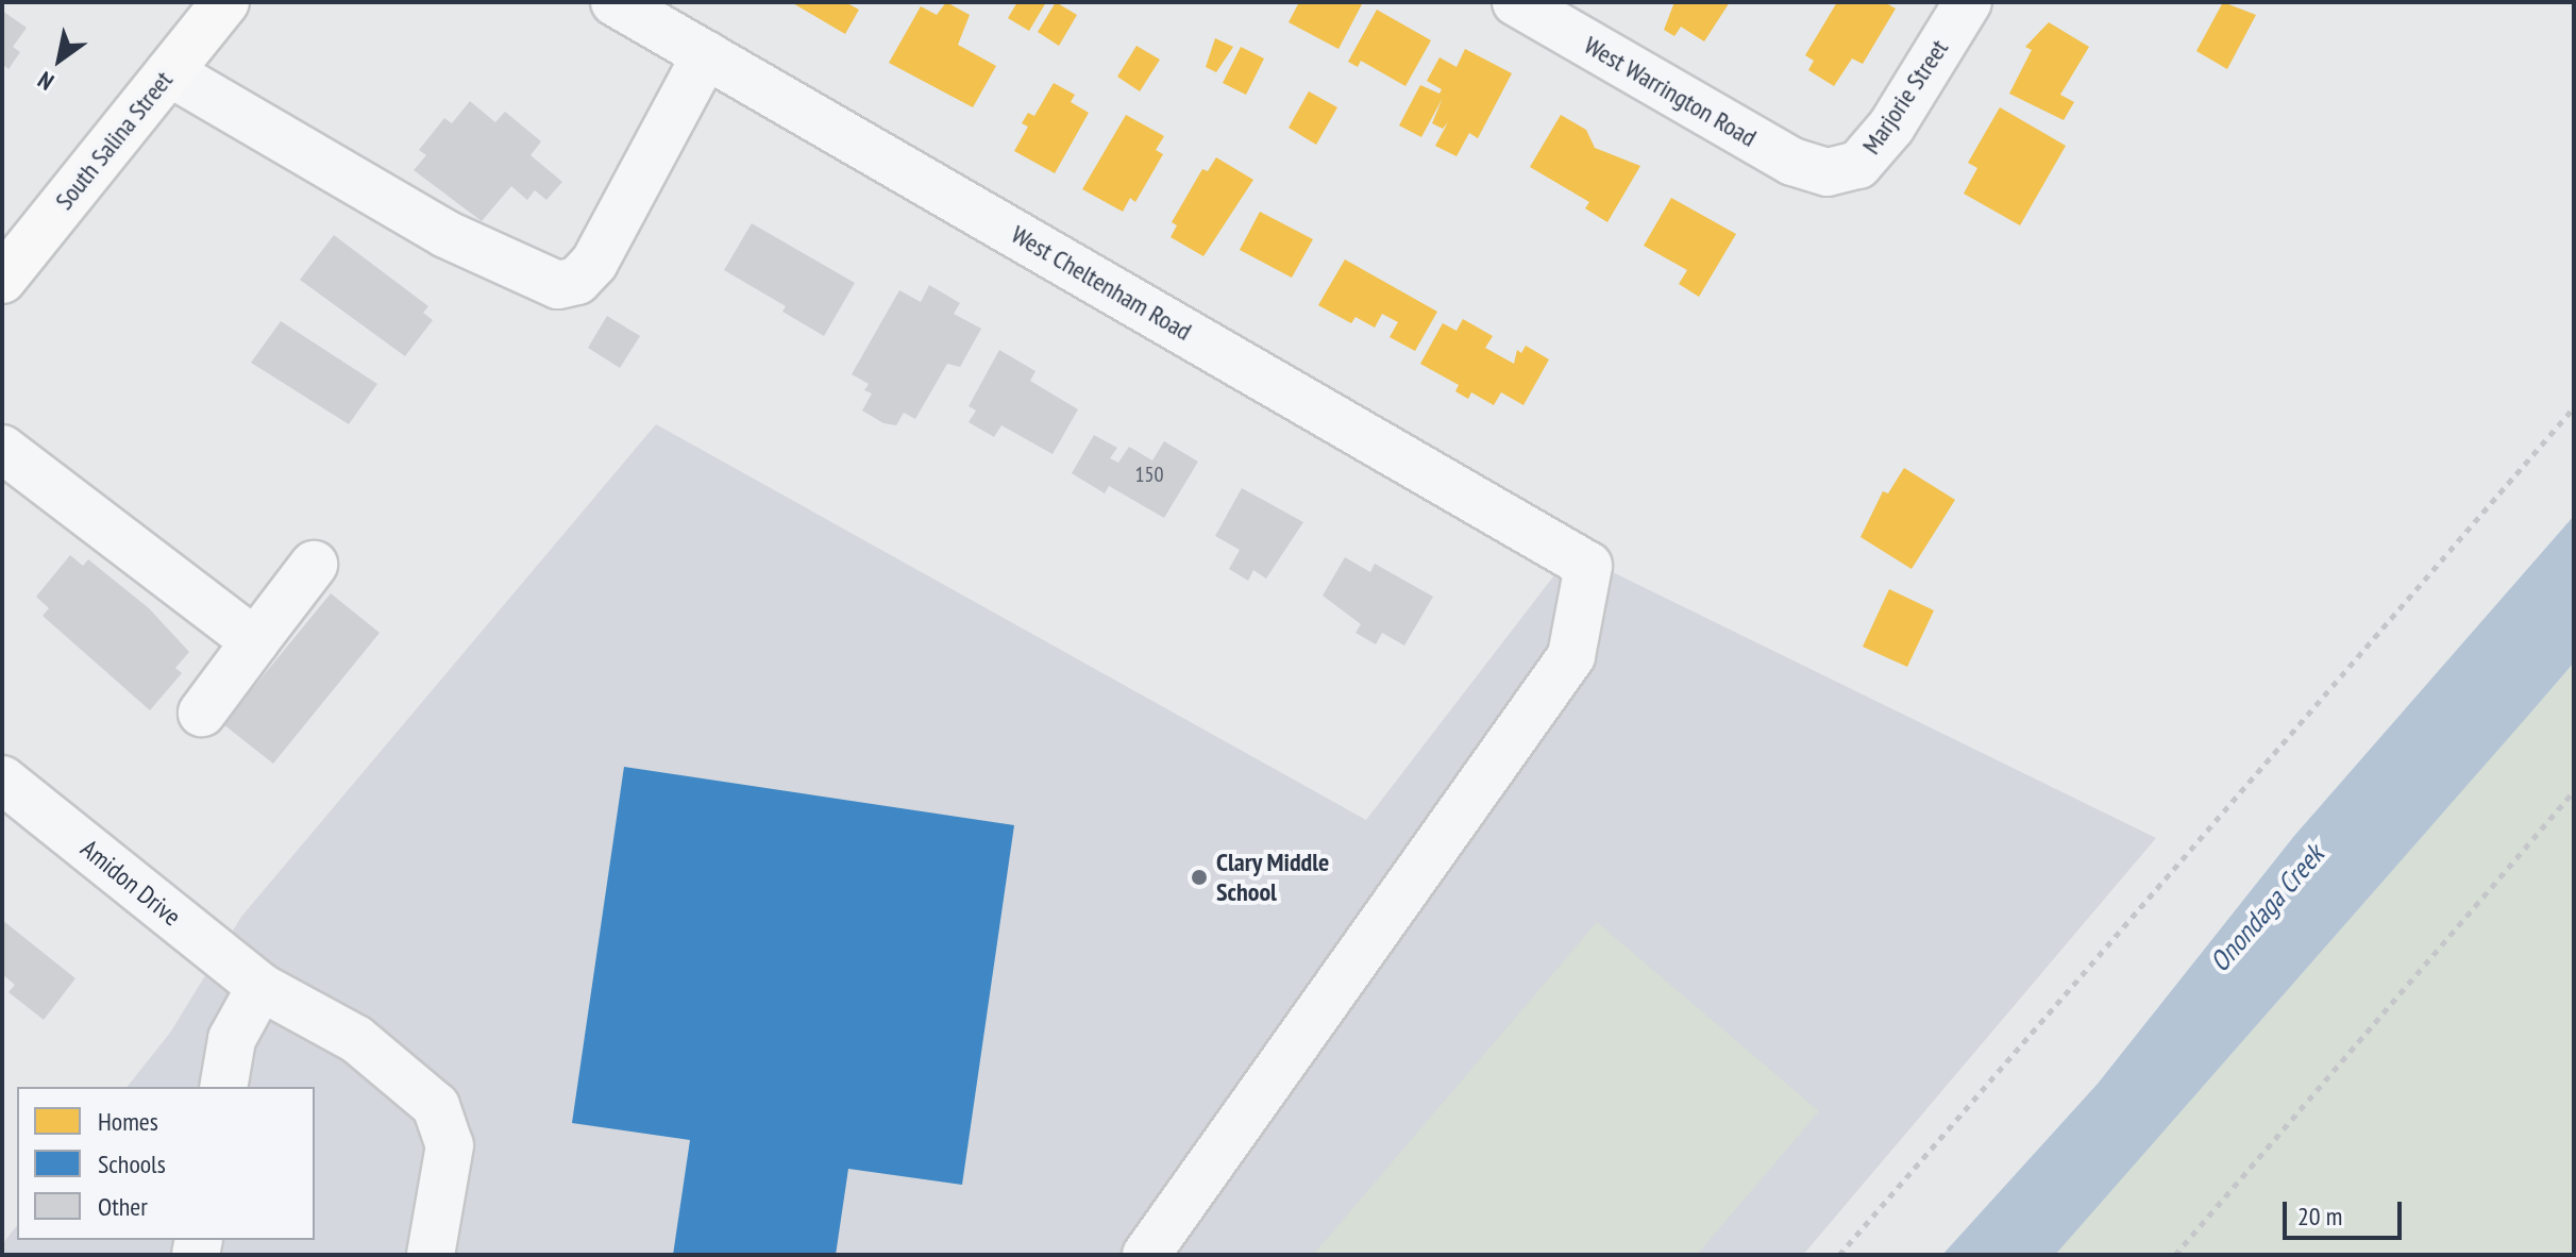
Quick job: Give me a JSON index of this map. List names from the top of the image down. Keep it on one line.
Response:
{"streets":{"main road":["South Salina Street"],"street":["West Warrington Road","Marjorie Street","West Cheltenham Road","Amidon Drive"]},"crossings":[["West Warrington Road","Marjorie Street"]],"water":["Onondaga Creek"],"places":["Clary Middle School"],"house_numbers":["150"],"legend":["Homes","Schools","Other"],"scale_bar":"20 m","north":"bottom left"}
